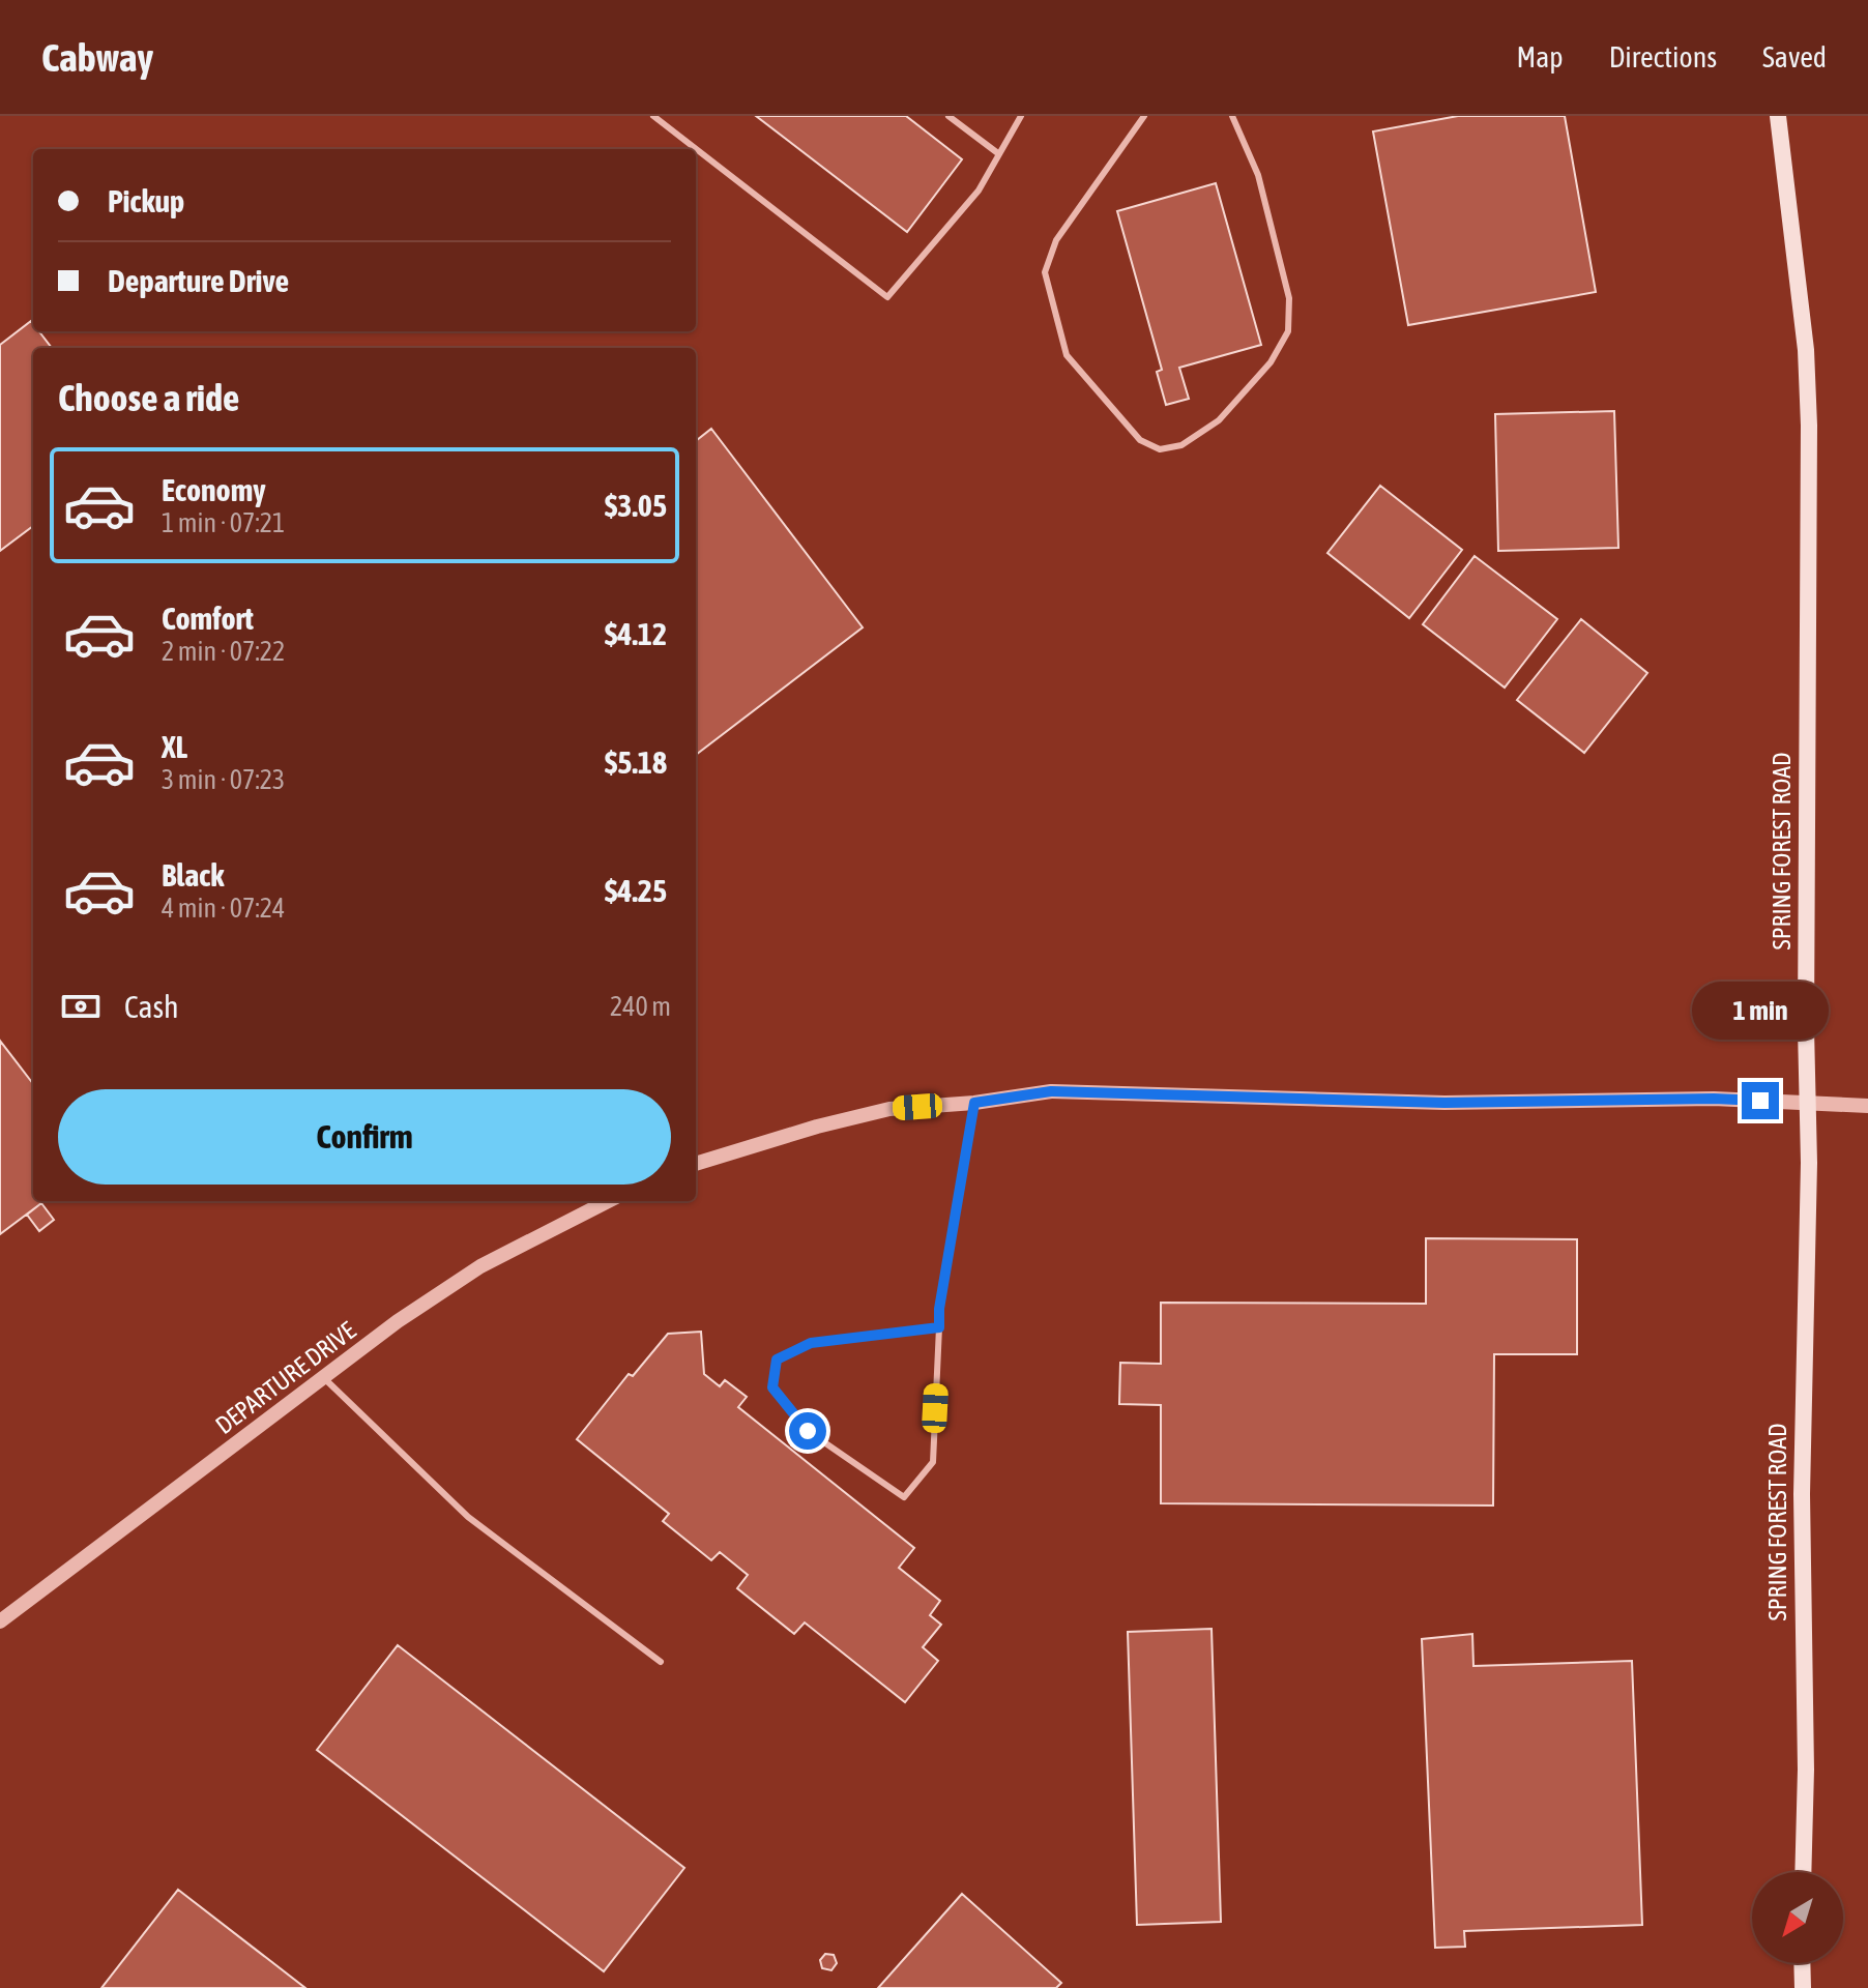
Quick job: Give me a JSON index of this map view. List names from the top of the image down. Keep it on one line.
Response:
{"streets":{"main road":["SPRING FOREST ROAD"],"street":["DEPARTURE DRIVE"]},"north":"bottom left","page":{"header":"Cabway","nav":["Map","Directions","Saved"],"banner":["Pickup","Departure Drive"],"heading":"Choose a ride","list":[{"name":"Economy","note":"1 min · 07:21","value":"$3.05"},{"name":"Comfort","note":"2 min · 07:22","value":"$4.12"},{"name":"XL","note":"3 min · 07:23","value":"$5.18"},{"name":"Black","note":"4 min · 07:24","value":"$4.25"}],"pay":["Cash","240 m"],"bubble":"1 min","buttons":"Confirm"}}
